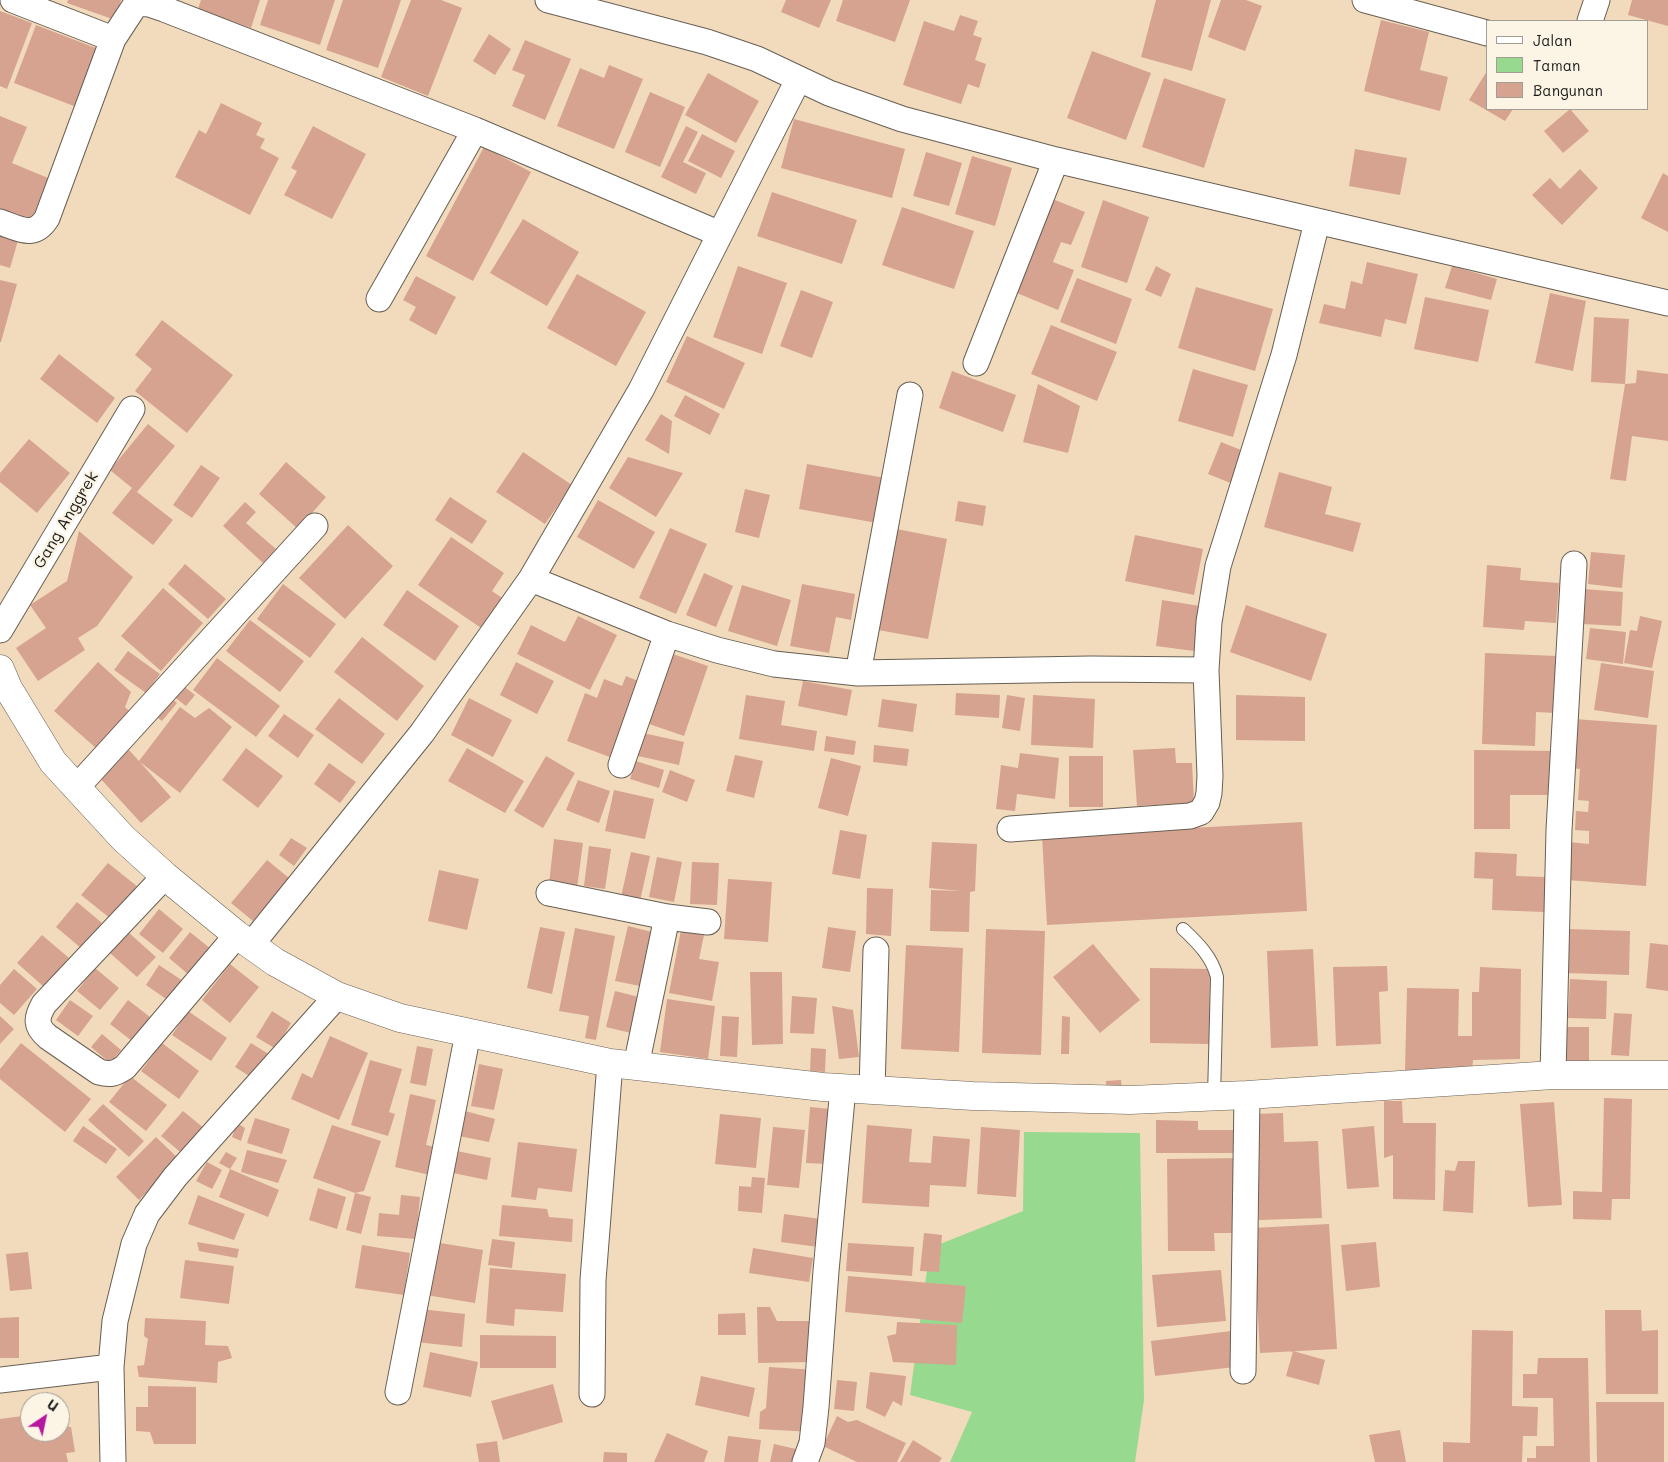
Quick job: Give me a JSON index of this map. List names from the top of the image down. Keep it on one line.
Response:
{"streets":{"street":["Gang Anggrek"]},"legend":["Jalan","Taman","Bangunan"],"north":"top right"}
